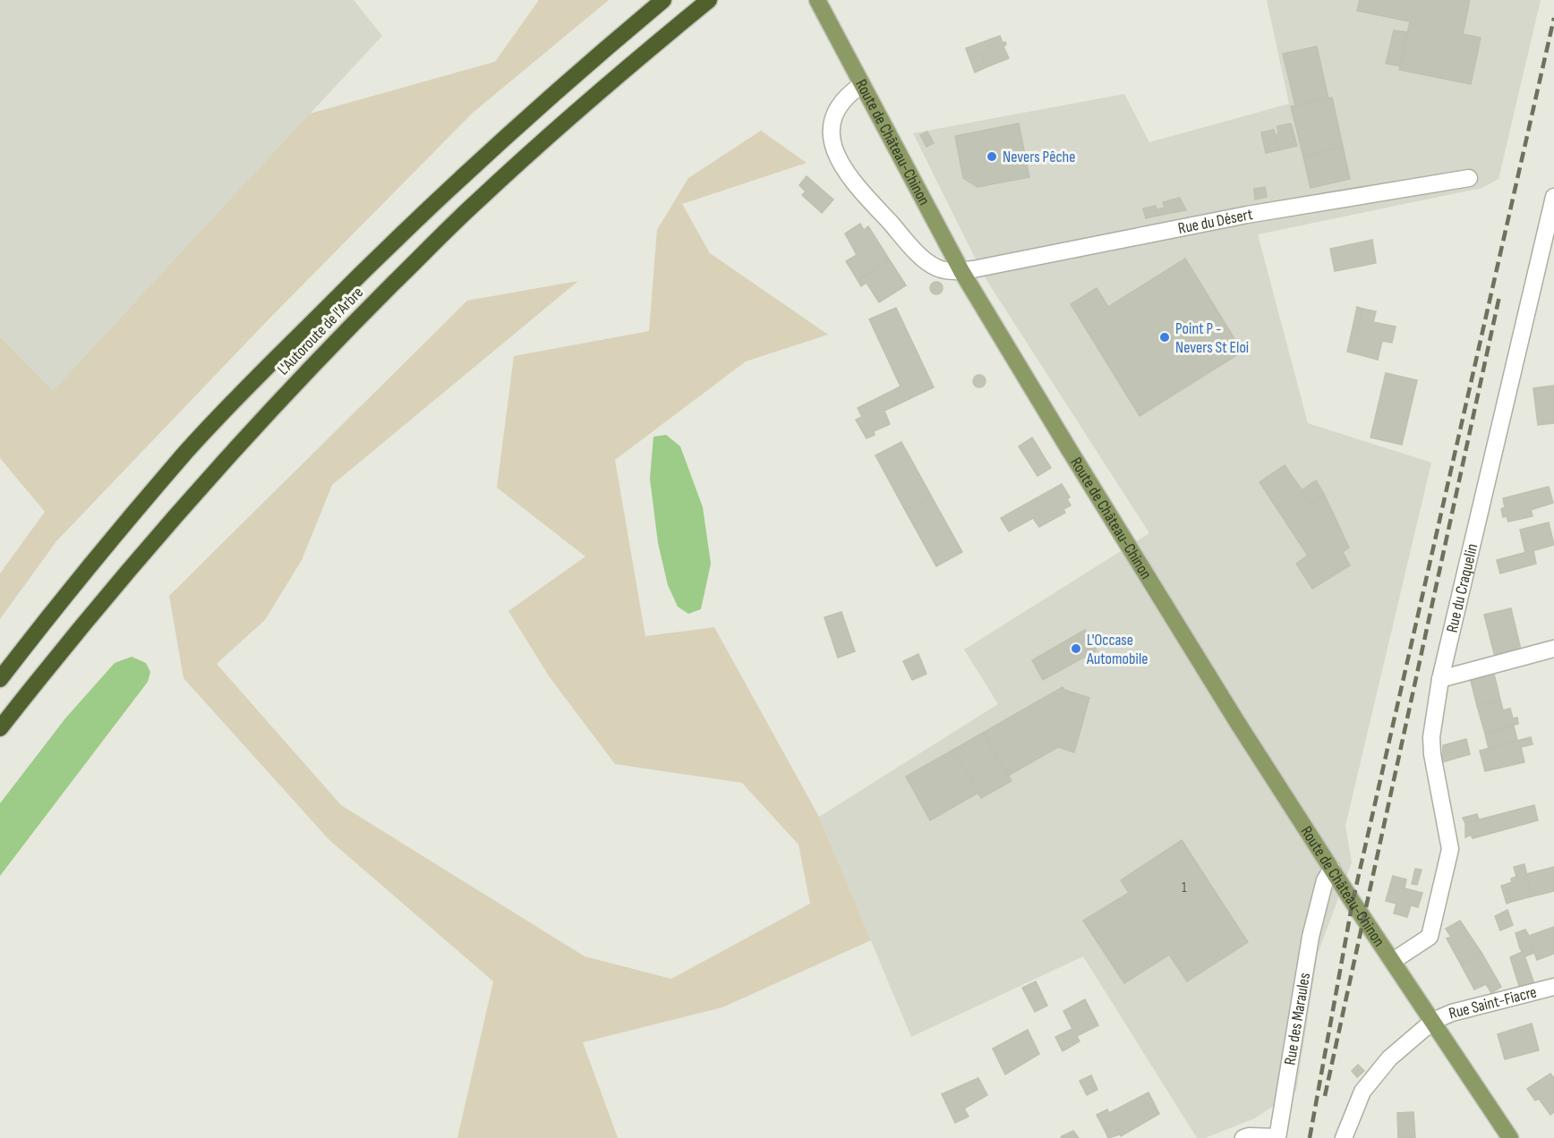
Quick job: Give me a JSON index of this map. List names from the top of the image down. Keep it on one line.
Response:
{"streets":{"highway":["L'Autoroute de l'Arbre"],"main road":["Route de Château-Chinon"],"street":["Rue du Désert","Rue du Craquelin","Rue Saint-Fiacre","Rue des Maraules"]},"crossings":[["Route de Château-Chinon","Rue du Désert"],["Route de Château-Chinon","Rue du Craquelin"],["Route de Château-Chinon","Rue Saint-Fiacre"],["Route de Château-Chinon","Rue des Maraules"]],"places":["Nevers Pêche","Point P - Nevers St Eloi","L'Occase Automobile"],"house_numbers":["1"]}
